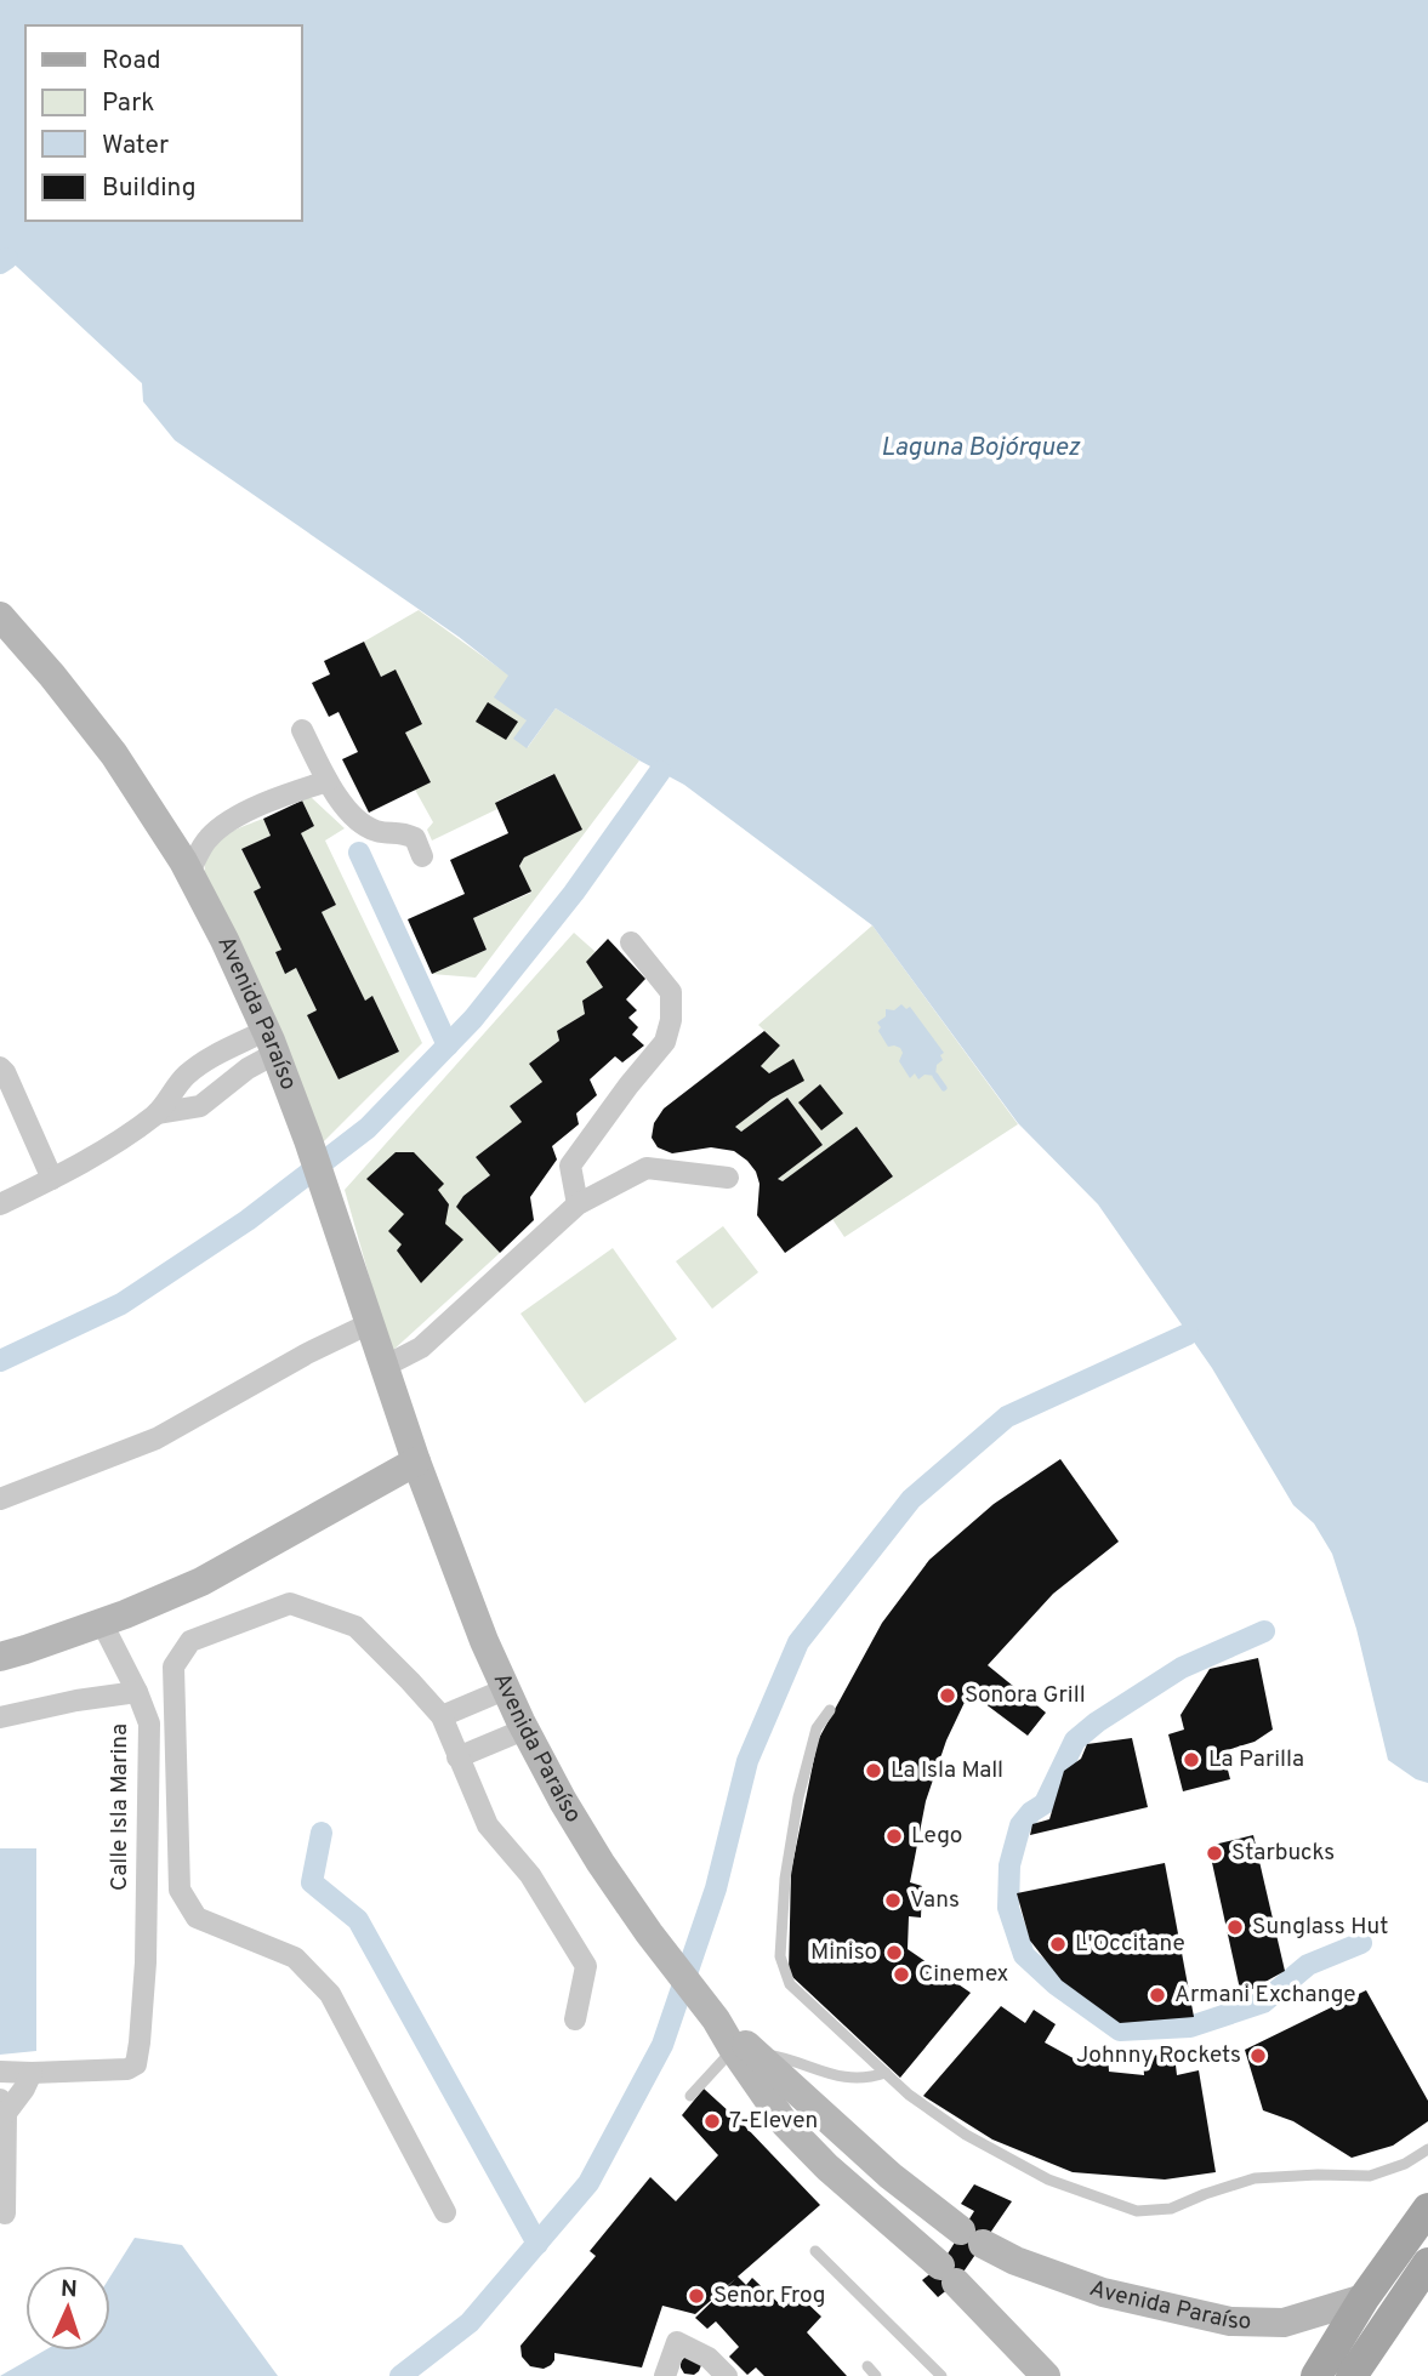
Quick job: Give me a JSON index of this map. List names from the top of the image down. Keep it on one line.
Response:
{"streets":{"street":["Avenida Paraíso","Calle Isla Marina"]},"water":["Laguna Bojórquez"],"places":["Sonora Grill","La Parilla","La Isla Mall","Lego","Starbucks","Vans","Sunglass Hut","L'Occitane","Miniso","Cinemex","Armani Exchange","Johnny Rockets","7-Eleven","Senor Frog"],"legend":["Road","Park","Water","Building"],"north":"top"}
